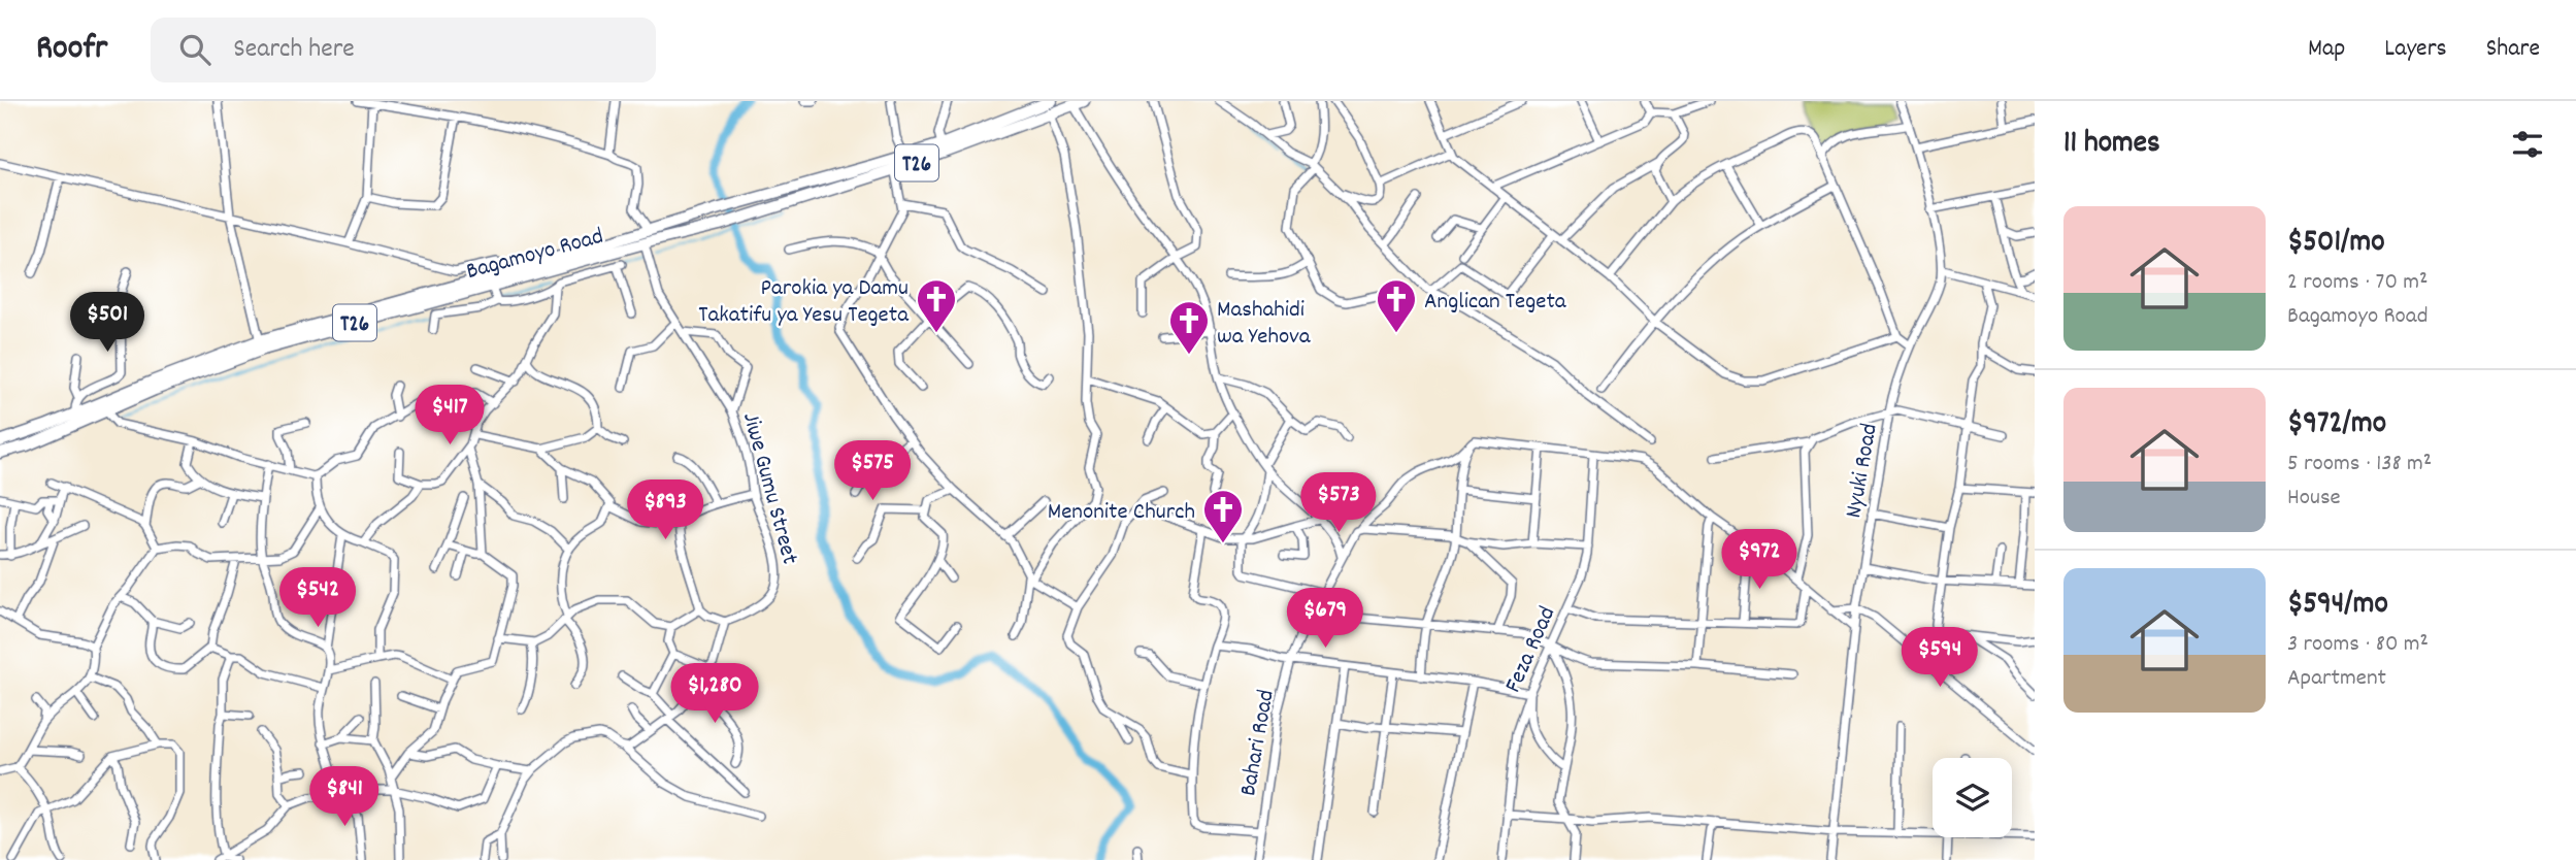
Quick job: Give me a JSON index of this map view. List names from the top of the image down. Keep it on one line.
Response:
{"streets":{"highway":["T26","Bagamoyo Road"],"street":["Nyuki Road","Jiwe Gumu Street","Feza Road","Bahari Road"]},"crossings":[["Bagamoyo Road","Jiwe Gumu Street"]],"places":{"church":["Parokia ya Damu Takatifu ya Yesu Tegeta","Anglican Tegeta","Mashahidi wa Yehova","Menonite Church"]},"page":{"header":"Roofr","search":"Search here","nav":["Map","Layers","Share"],"heading":"11 homes","list":[{"name":"$501/mo","note":"2 rooms · 70 m² · Bagamoyo Road"},{"name":"$972/mo","note":"5 rooms · 138 m² · House"},{"name":"$594/mo","note":"3 rooms · 80 m² · Apartment"}],"price":["$501","$417","$575","$573","$893","$972","$542","$679","$594","$1,280","$841"]}}
